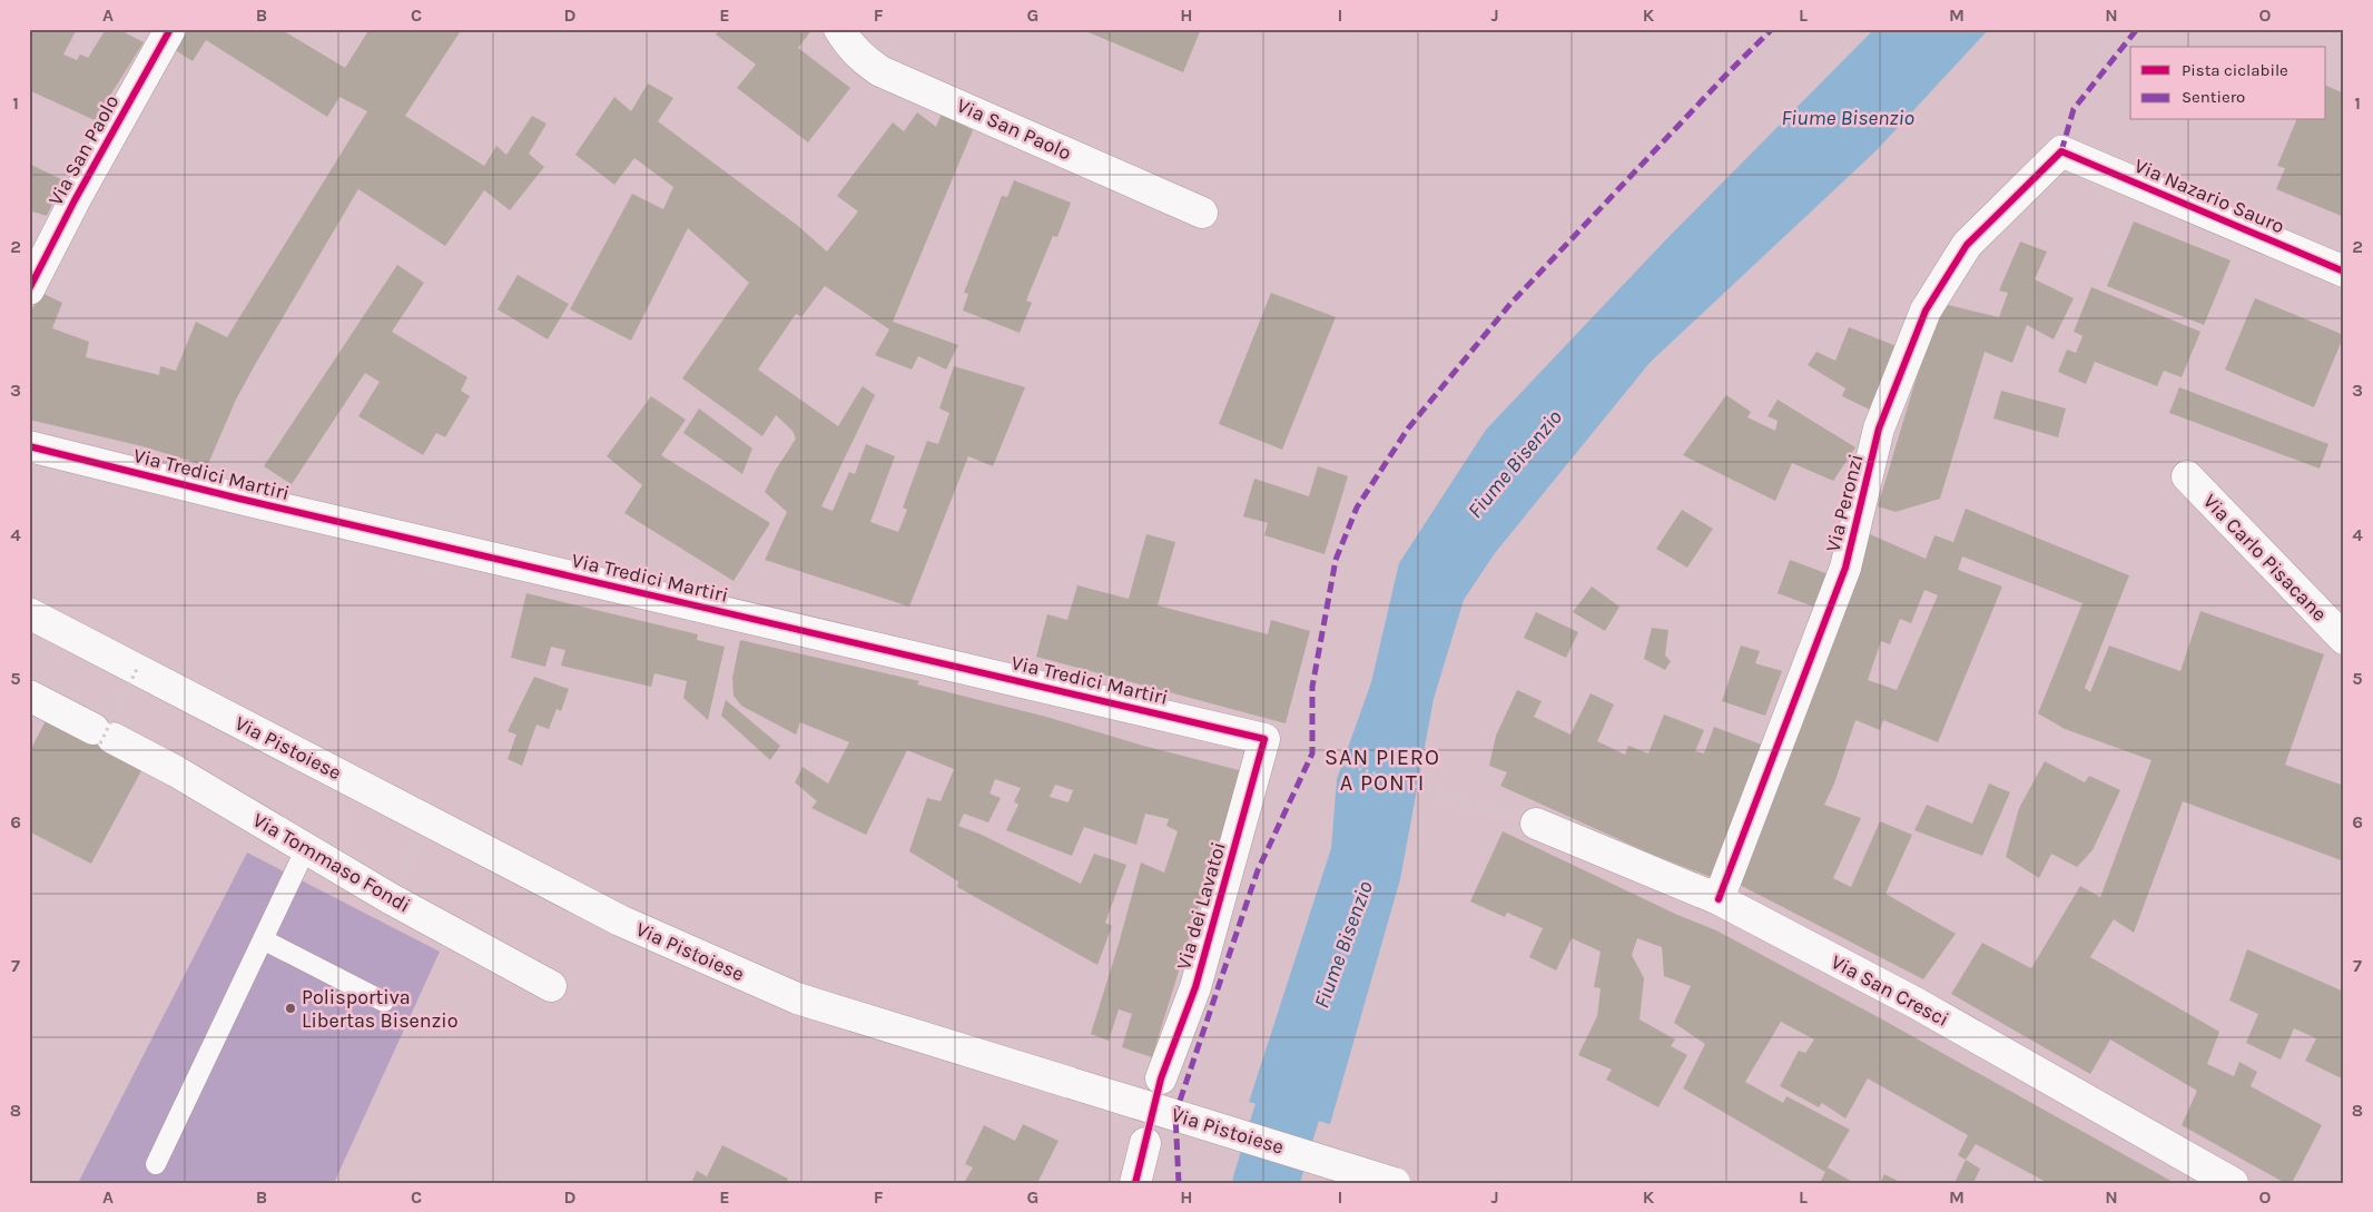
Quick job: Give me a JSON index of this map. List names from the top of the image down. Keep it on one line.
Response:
{"streets":{"street":["Via San Paolo","Via Nazario Sauro","Via Tredici Martiri","Via Peronzi","Via Carlo Pisacane","Via Pistoiese","Via Tommaso Fondi","Via dei Lavatoi","Via San Cresci"]},"crossings":[["Via Nazario Sauro","Via Peronzi"],["Via Tredici Martiri","Via dei Lavatoi"],["Via Peronzi","Via San Cresci"]],"districts":["SAN PIERO A PONTI"],"water":["Fiume Bisenzio"],"places":["Polisportiva Libertas Bisenzio"],"legend":["Pista ciclabile","Sentiero"],"grid":{"columns":["A","B","C","D","E","F","G","H","I","J","K","L","M","N","O"],"rows":["1","2","3","4","5","6","7","8"]}}
